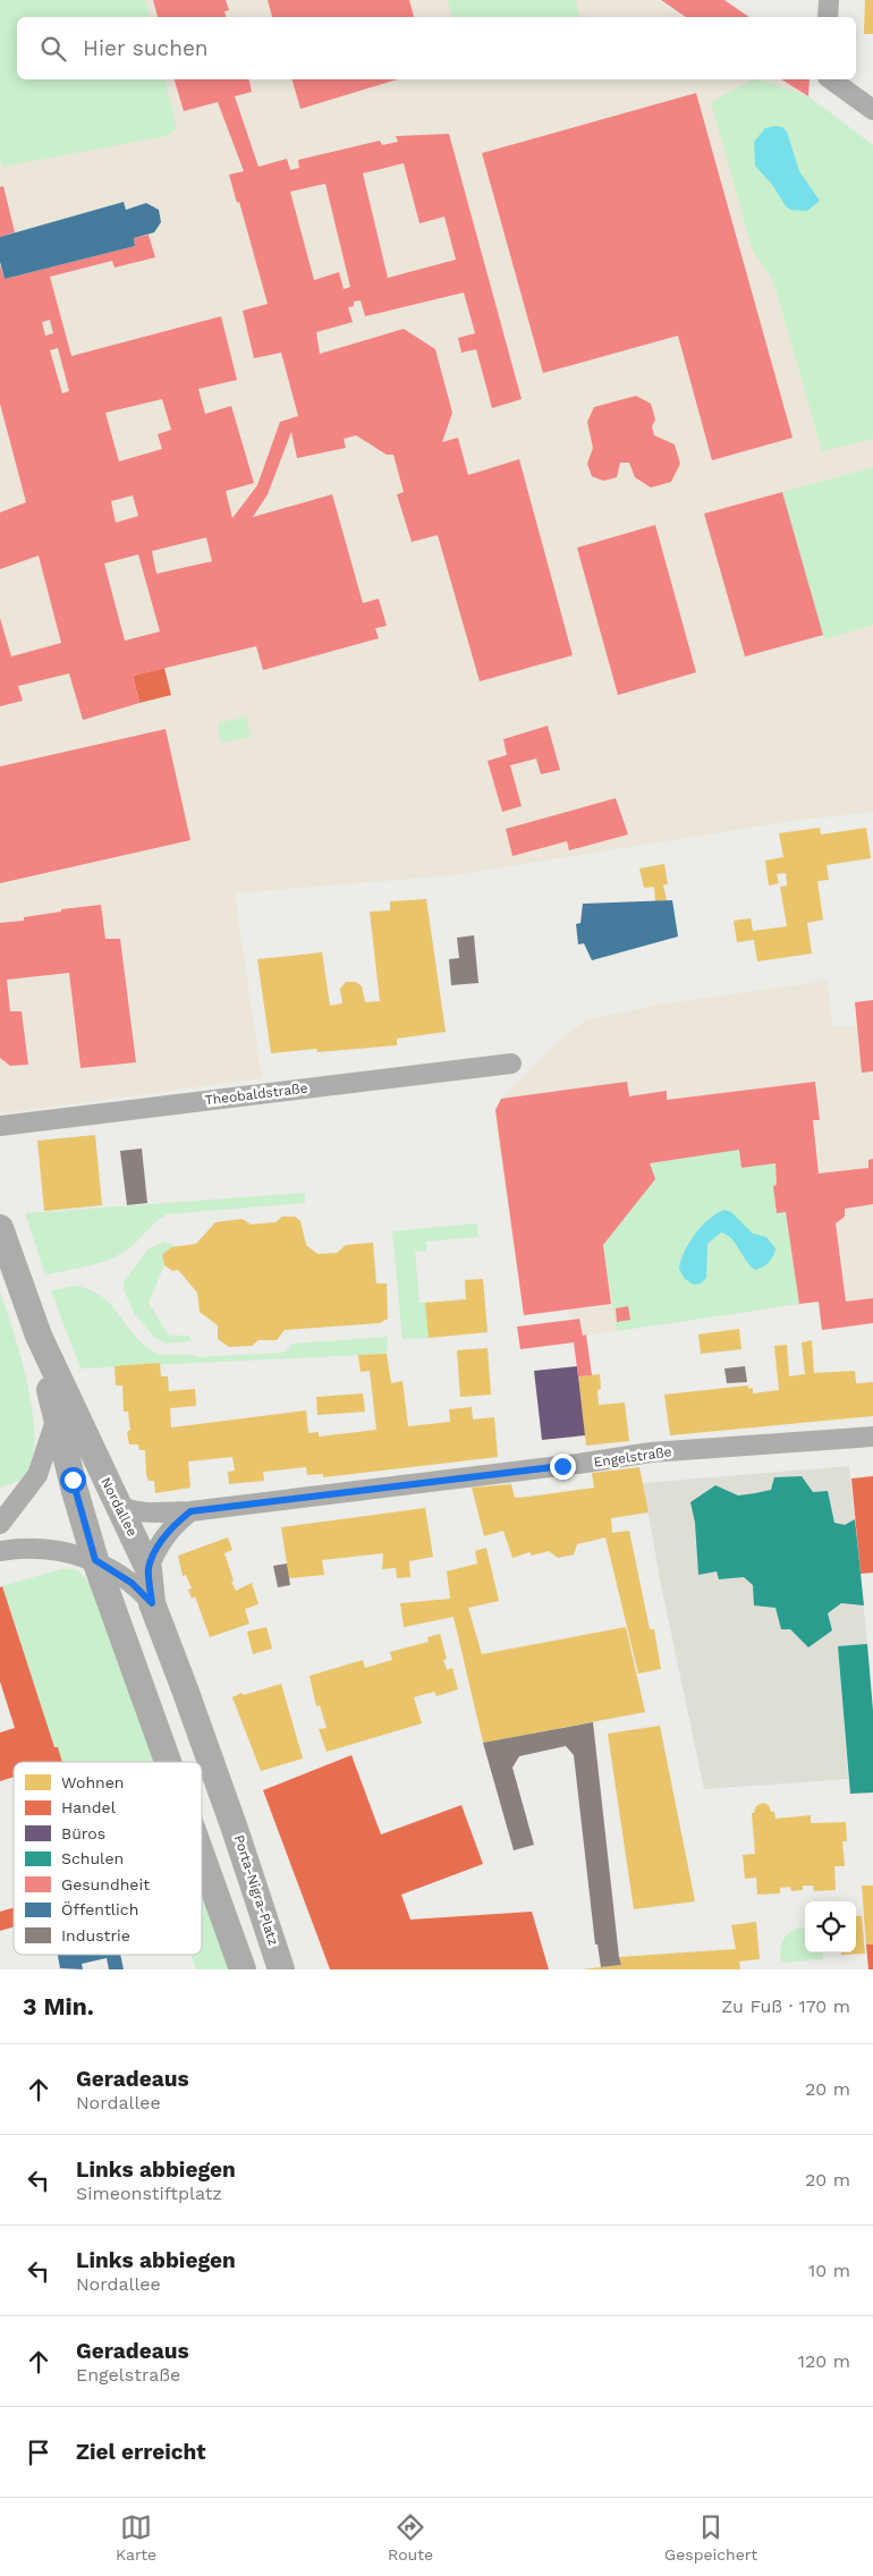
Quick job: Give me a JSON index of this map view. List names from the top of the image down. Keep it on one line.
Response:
{"streets":{"main road":["Nordallee","Porta-Nigra-Platz"],"street":["Theobaldstraße","Engelstraße"]},"crossings":[["Engelstraße","Nordallee"],["Nordallee","Porta-Nigra-Platz"]],"legend":["Wohnen","Handel","Büros","Schulen","Gesundheit","Öffentlich","Industrie"],"page":{"search":"Hier suchen","heading":["3 Min.","Zu Fuß · 170 m"],"list":[["Geradeaus","Nordallee","20 m"],["Links abbiegen","Simeonstiftplatz","20 m"],["Links abbiegen","Nordallee","10 m"],["Geradeaus","Engelstraße","120 m"],"Ziel erreicht"],"nav":["Karte","Route","Gespeichert"]}}
